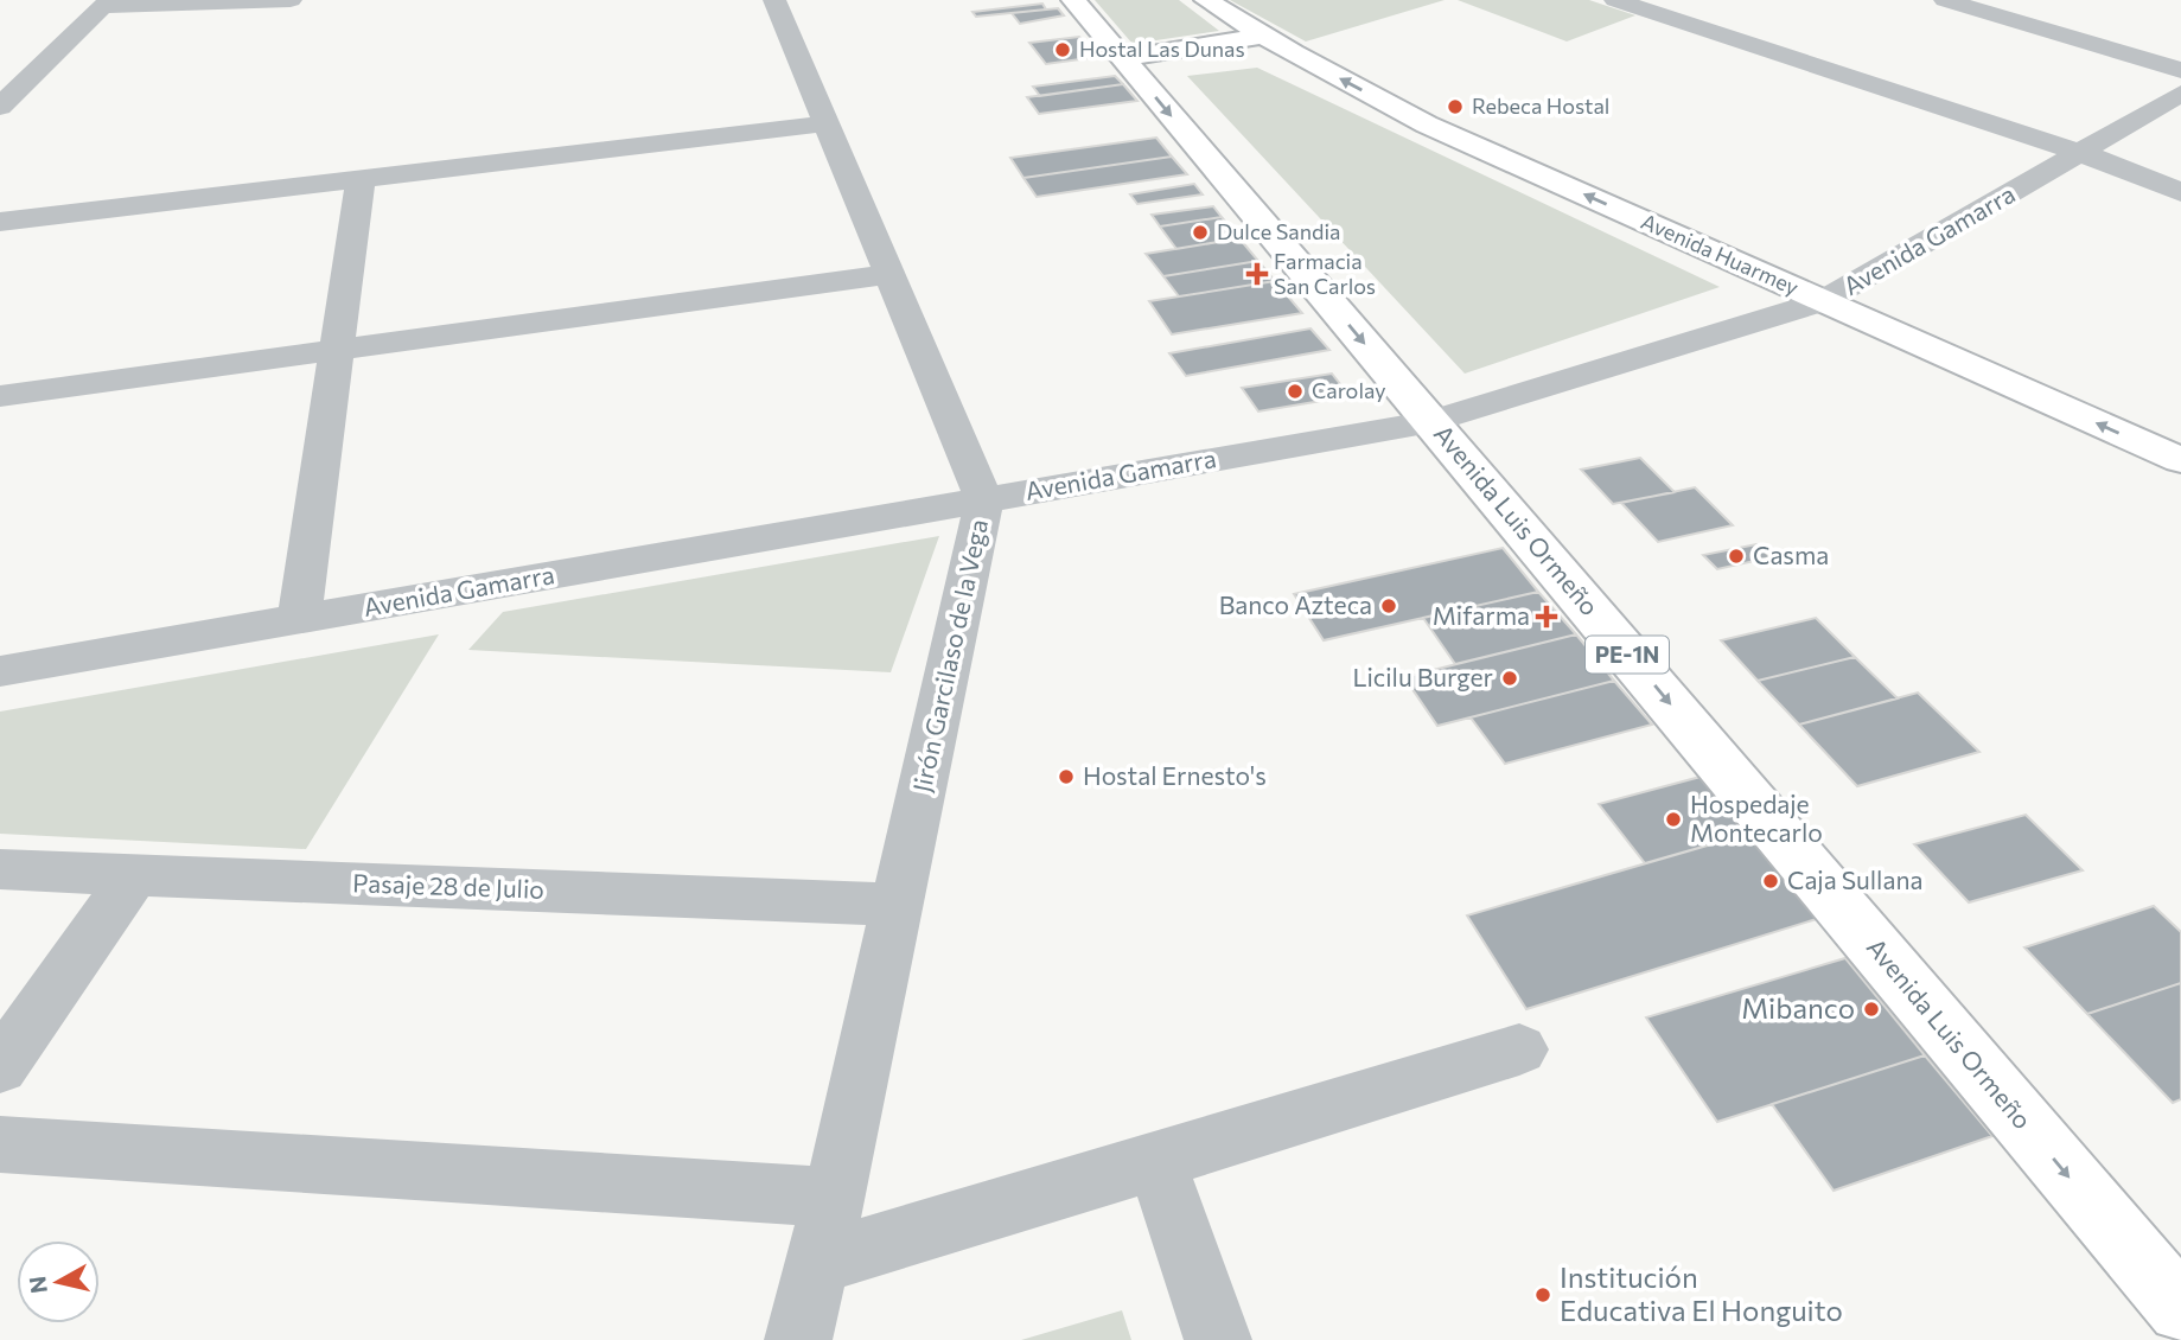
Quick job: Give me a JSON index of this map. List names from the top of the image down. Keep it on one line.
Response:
{"streets":{"highway":["Avenida Huarmey","Avenida Luis Ormeño","PE-1N"],"street":["Avenida Gamarra","Jirón Garcilaso de la Vega","Pasaje 28 de Julio"]},"crossings":[["Avenida Gamarra","Avenida Huarmey"],["Avenida Gamarra","Avenida Luis Ormeño"],["Avenida Gamarra","Jirón Garcilaso de la Vega"],["Jirón Garcilaso de la Vega","Pasaje 28 de Julio"]],"one_way":["Avenida Huarmey","Avenida Luis Ormeño"],"places":{"other":["Hostal Las Dunas","Rebeca Hostal","Dulce Sandia","Carolay","Casma","Banco Azteca","Licilu Burger","Hostal Ernesto's","Hospedaje Montecarlo","Caja Sullana","Mibanco","Institución Educativa El Honguito"],"health":["Farmacia San Carlos","Mifarma"]},"north":"left"}
